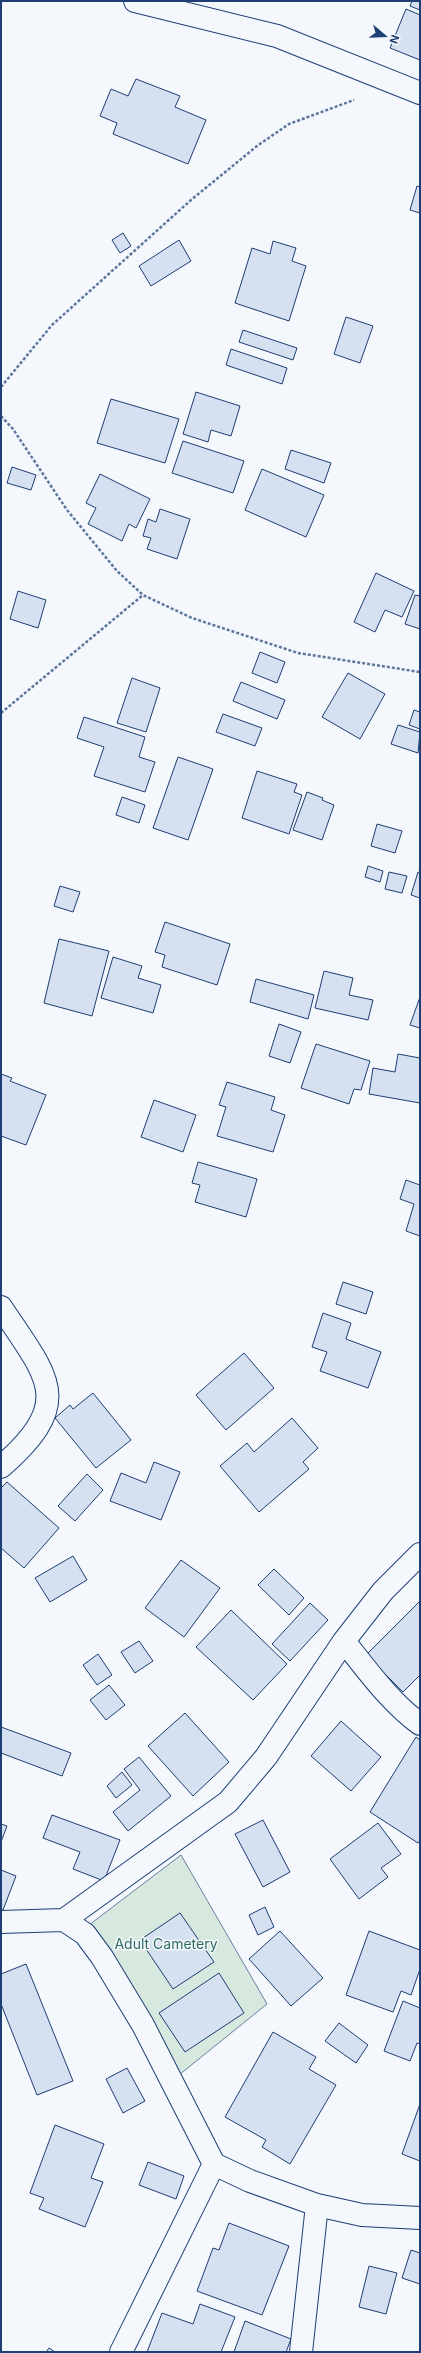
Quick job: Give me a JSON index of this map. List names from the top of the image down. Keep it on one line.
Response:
{"parks":["Adult Cametery"],"north":"right"}
